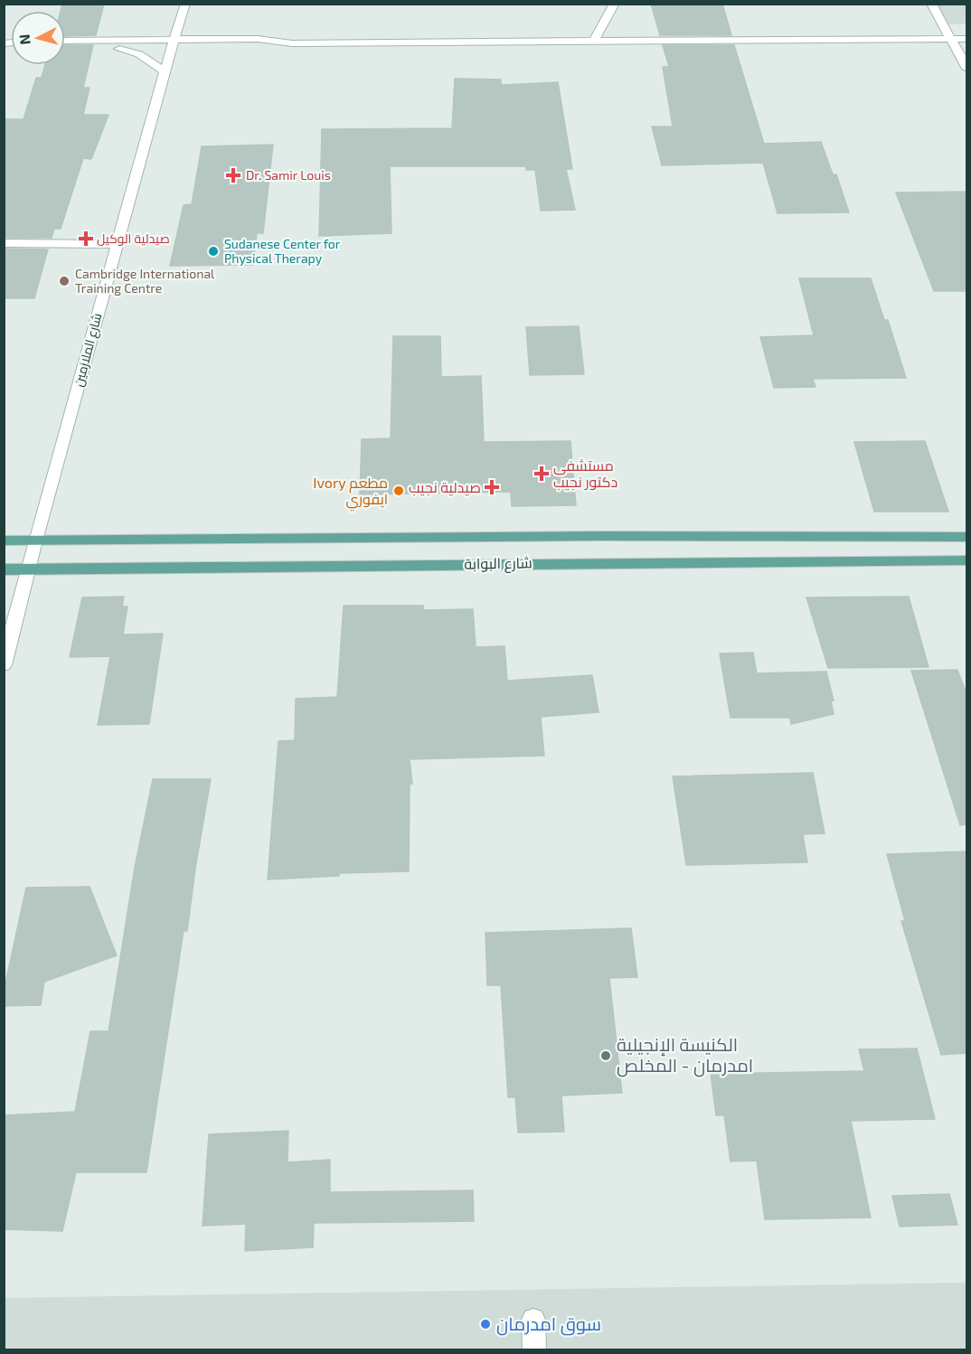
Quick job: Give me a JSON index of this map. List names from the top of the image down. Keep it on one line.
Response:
{"streets":{"main road":["شارع البوابة"],"street":["شارع الملازمين"]},"crossings":[["شارع الملازمين","شارع البوابة"]],"places":{"health":["Dr. Samir Louis","صيدلية الوكيل","مستشفى دكتور نجيب","صيدلية نجيب"],"other":["Sudanese Center for Physical Therapy","Cambridge International Training Centre","Ivory مطعم ايفوري","الكنيسة الإنجيلية امدرمان - المخلص","سوق امدرمان"]},"north":"left"}
